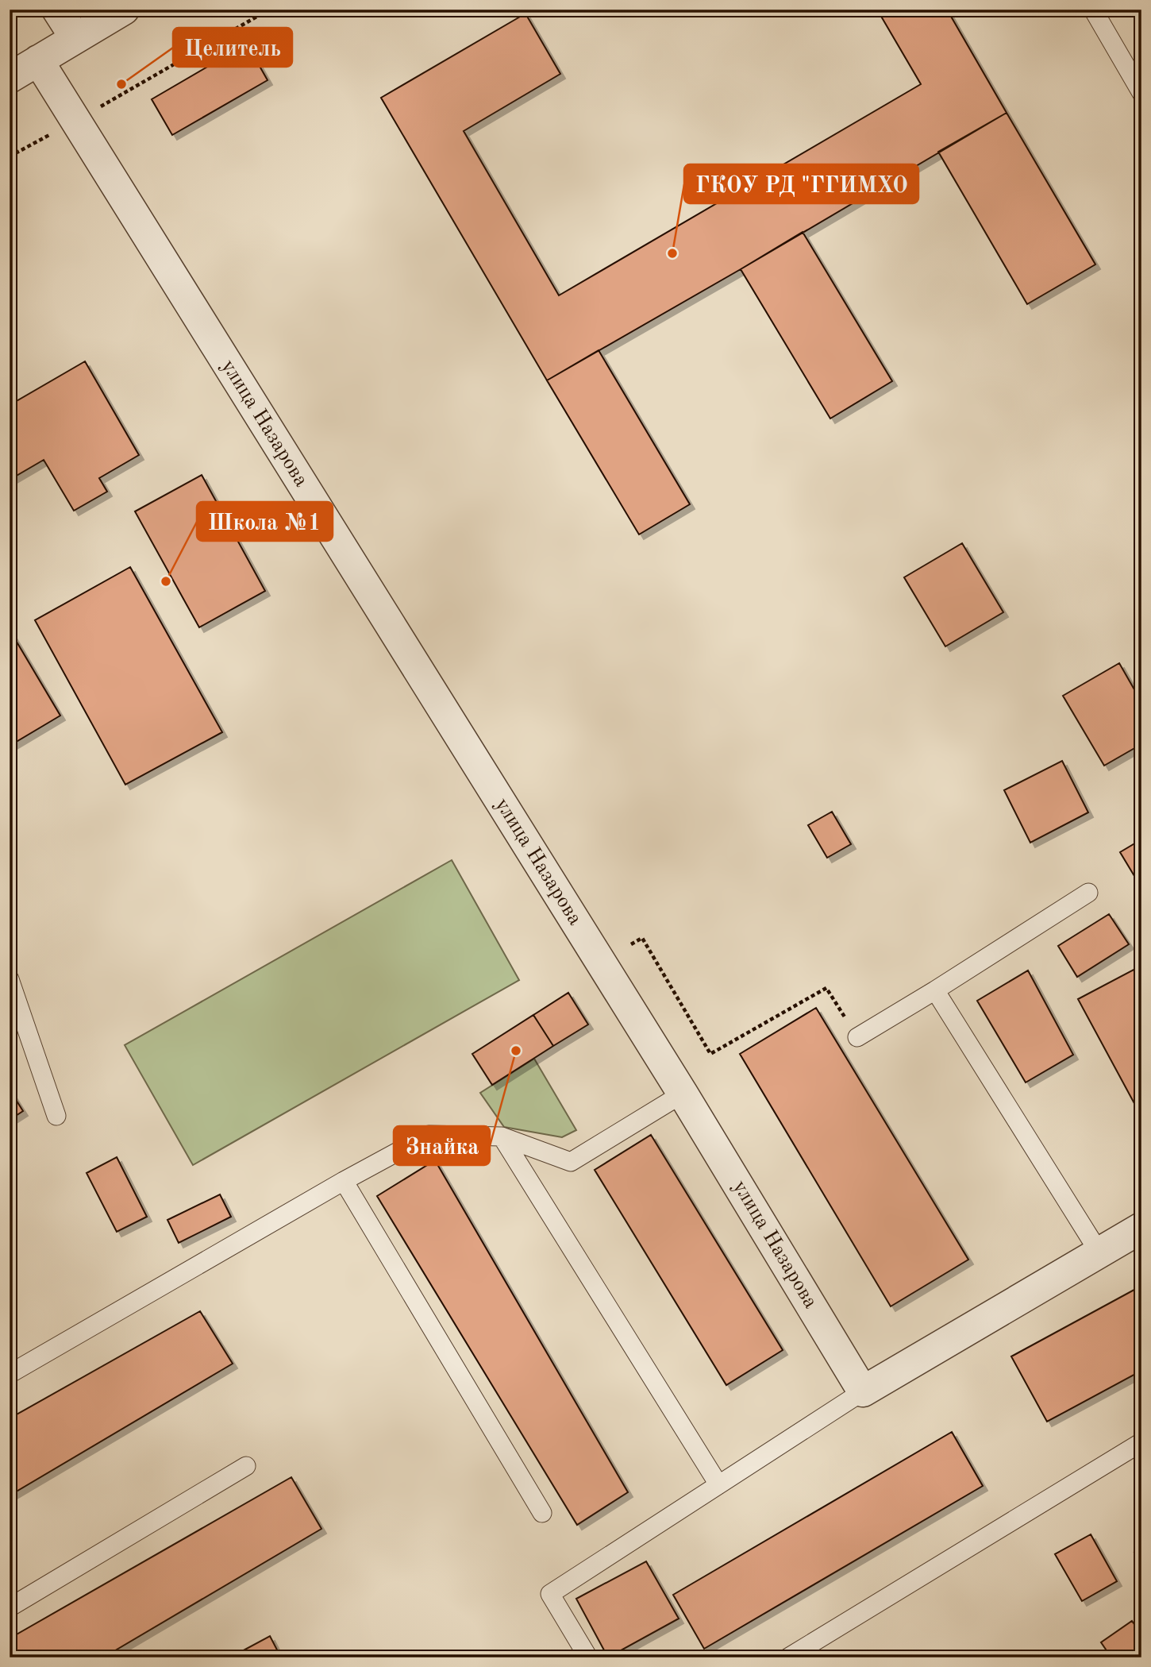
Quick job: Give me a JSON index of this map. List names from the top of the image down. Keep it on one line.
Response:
{"streets":{"street":["улица Назарова"]},"places":["Целитель","ГКОУ РД \"ГГИМХО","Школа №1","Знайка"]}
